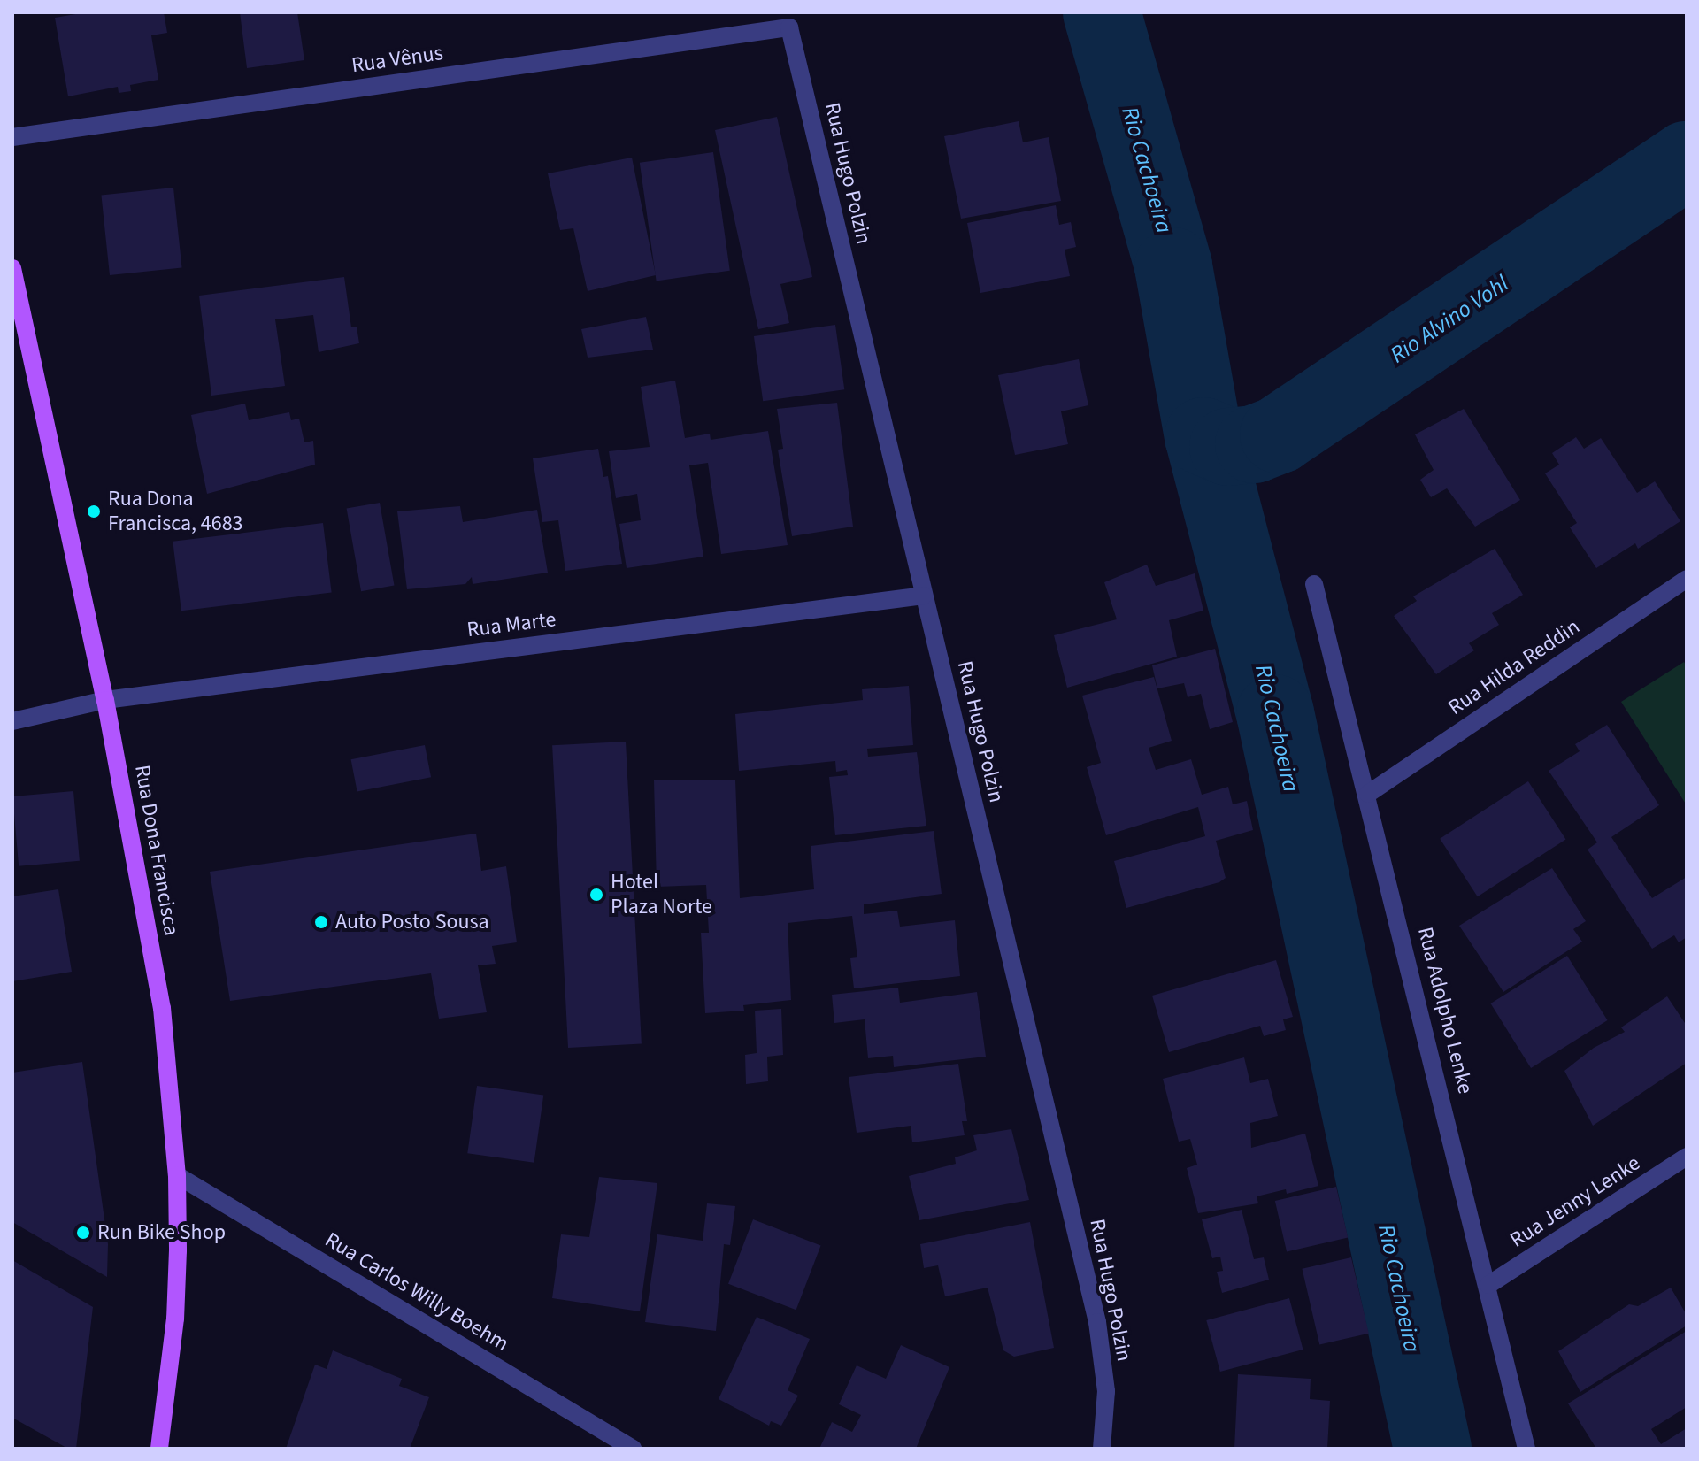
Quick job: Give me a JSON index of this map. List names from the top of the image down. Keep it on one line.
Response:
{"streets":{"main road":["Rua Dona Francisca"],"street":["Rua Vênus","Rua Hugo Polzin","Rua Marte","Rua Hilda Reddin","Rua Adolpho Lenke","Rua Jenny Lenke","Rua Carlos Willy Boehm"]},"crossings":[["Rua Vênus","Rua Hugo Polzin"],["Rua Hugo Polzin","Rua Marte"],["Rua Marte","Rua Dona Francisca"],["Rua Hilda Reddin","Rua Adolpho Lenke"],["Rua Dona Francisca","Rua Carlos Willy Boehm"],["Rua Adolpho Lenke","Rua Jenny Lenke"]],"water":["Rio Cachoeira","Rio Alvino Vohl"],"places":["Rua Dona Francisca, 4683","Hotel Plaza Norte","Auto Posto Sousa","Run Bike Shop"]}
